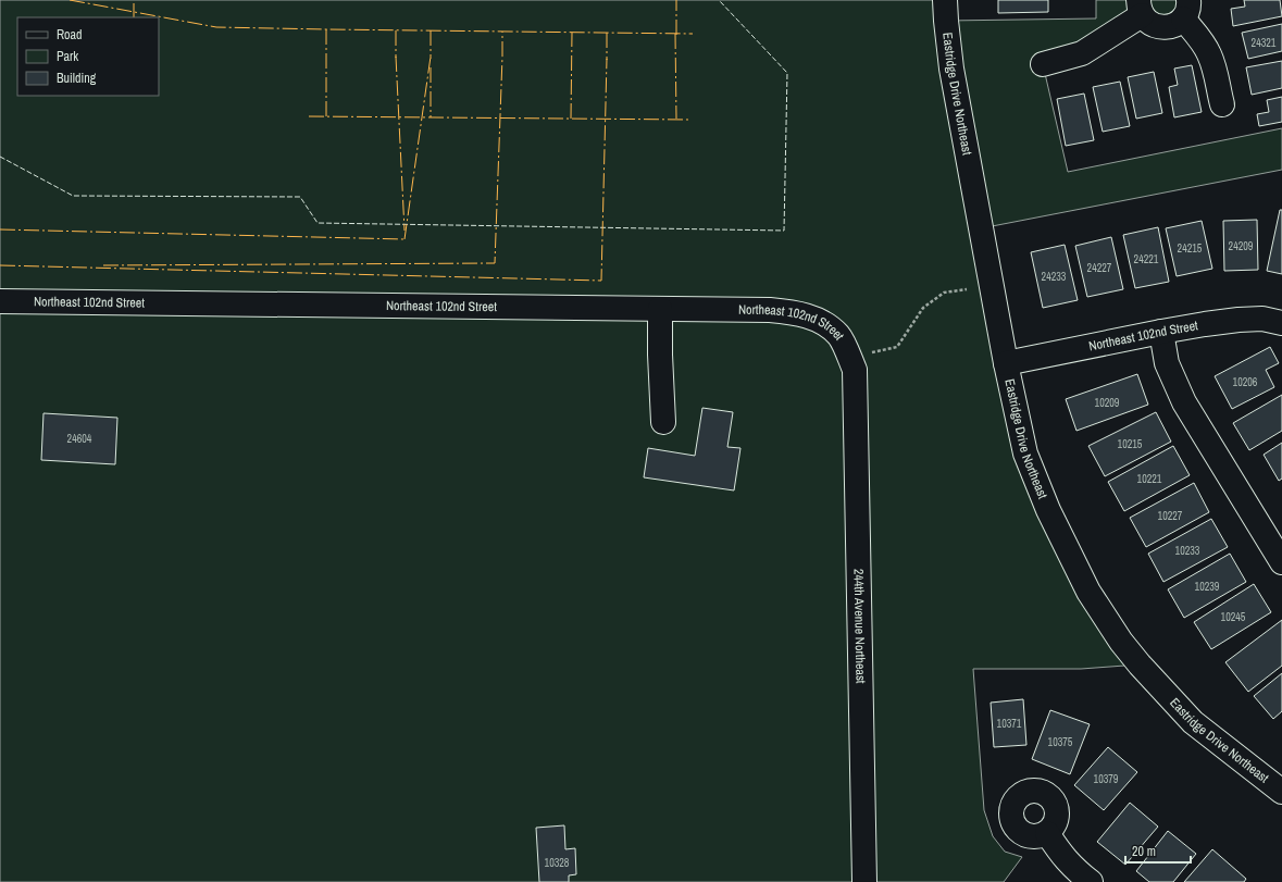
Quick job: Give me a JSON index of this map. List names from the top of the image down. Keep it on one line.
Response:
{"streets":{"street":["Eastridge Drive Northeast","Northeast 102nd Street","244th Avenue Northeast"]},"crossings":[["Eastridge Drive Northeast","Northeast 102nd Street"],["Northeast 102nd Street","244th Avenue Northeast"]],"house_numbers":["24321","24209","24215","24221","24227","24233","10206","10209","24604","10215","10221","10227","10233","10239","10245","10371","10375","10379","10328"],"legend":["Road","Park","Building"],"scale_bar":"20 m"}
